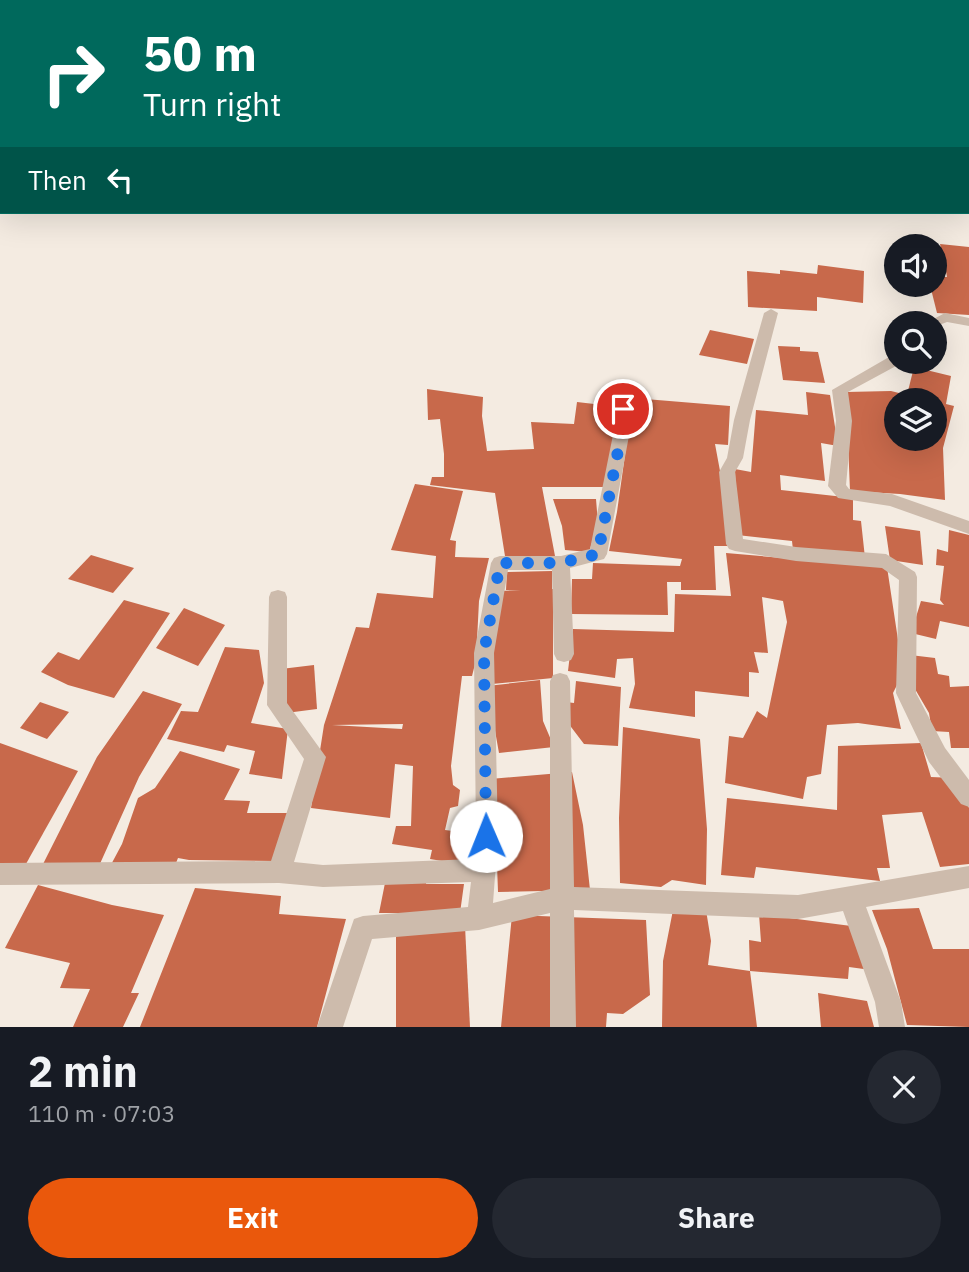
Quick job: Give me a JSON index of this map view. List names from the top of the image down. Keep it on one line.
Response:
{"page":{"turn":["50 m","Turn right"],"then":"Then","heading":["2 min","110 m · 07:03"],"buttons":["Exit","Share"]}}
